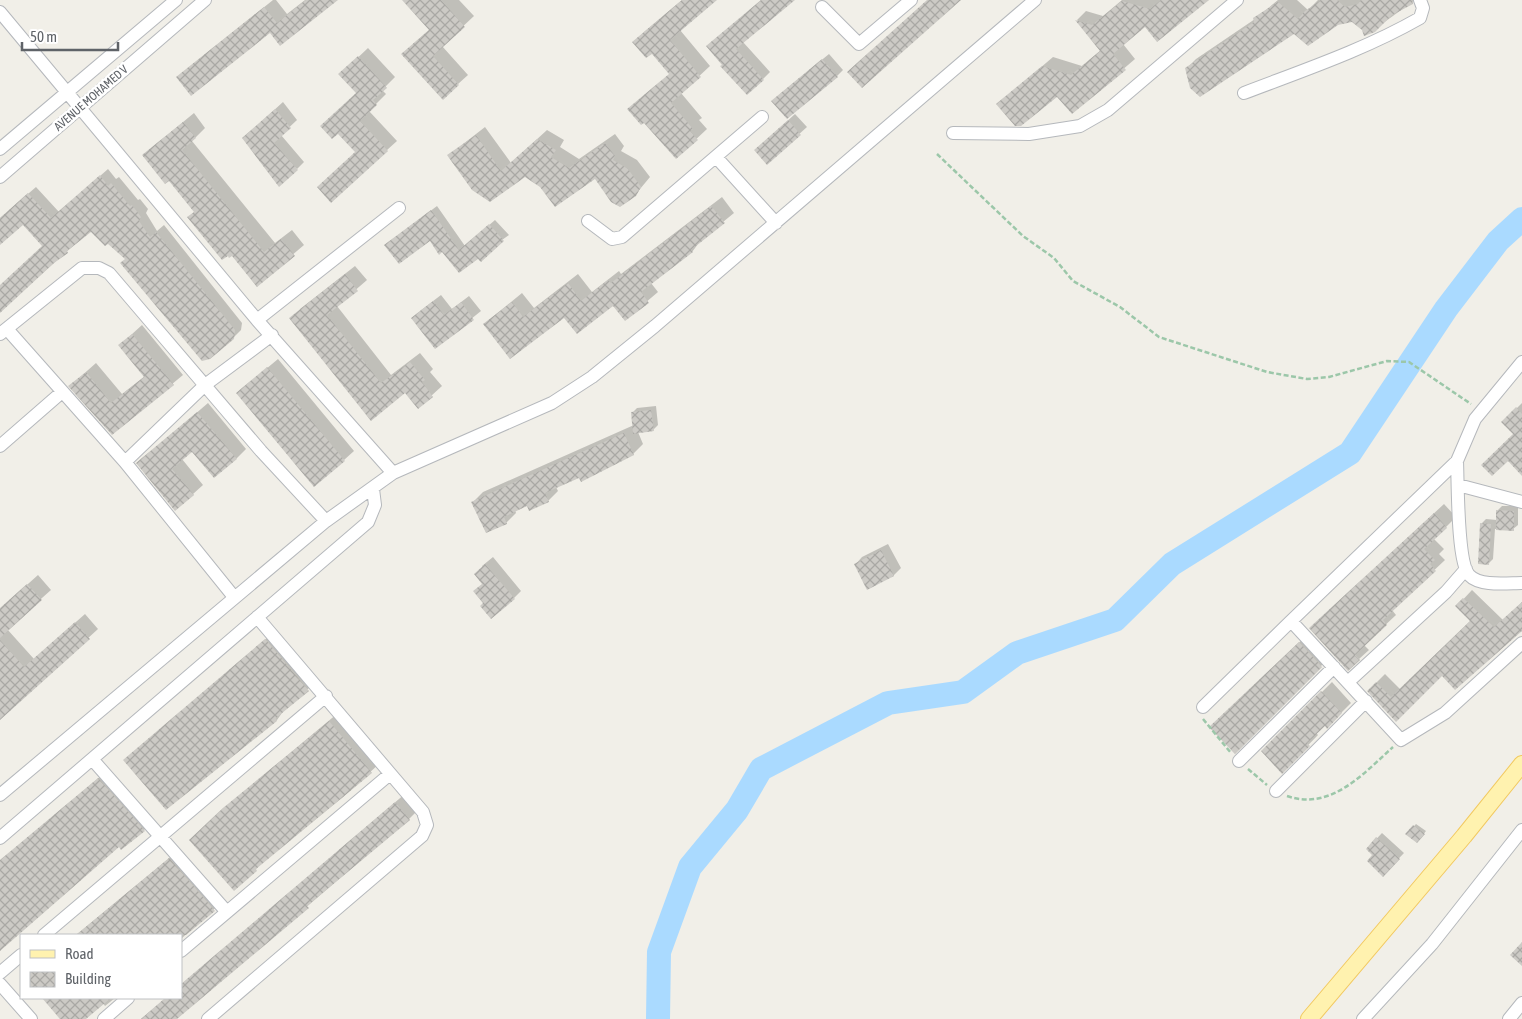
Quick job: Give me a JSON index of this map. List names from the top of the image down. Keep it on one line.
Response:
{"streets":{"street":["AVENUE MOHAMED V"]},"legend":["Road","Building"],"scale_bar":"50 m"}
